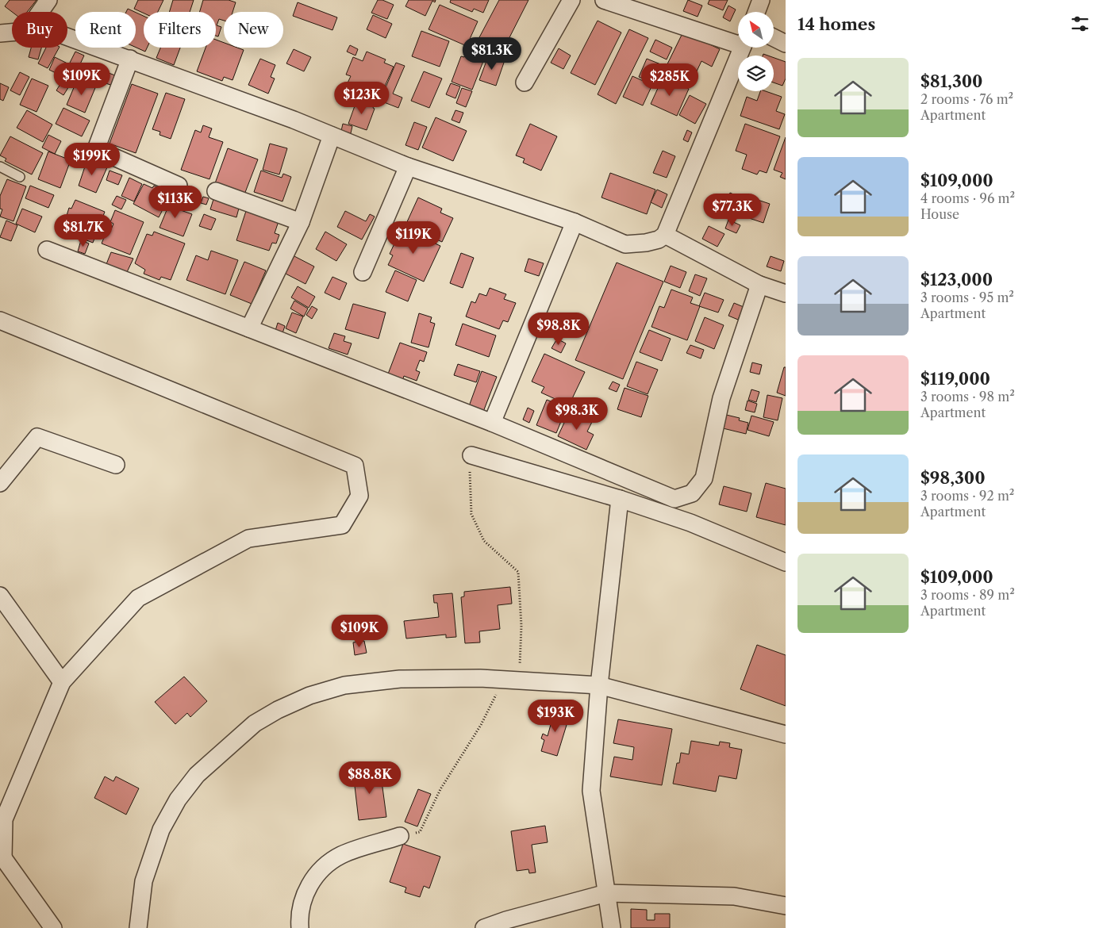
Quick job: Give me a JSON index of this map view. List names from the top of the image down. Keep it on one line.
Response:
{"north":"top left","page":{"heading":"14 homes","chip":["Buy","Rent","Filters","New"],"price":["$81.3K","$109K","$285K","$123K","$199K","$113K","$77.3K","$81.7K","$119K","$98.8K","$98.3K","$109K","$193K","$88.8K"],"list":[{"name":"$81,300","note":"2 rooms · 76 m² · Apartment"},{"name":"$109,000","note":"4 rooms · 96 m² · House"},{"name":"$123,000","note":"3 rooms · 95 m² · Apartment"},{"name":"$119,000","note":"3 rooms · 98 m² · Apartment"},{"name":"$98,300","note":"3 rooms · 92 m² · Apartment"},{"name":"$109,000","note":"3 rooms · 89 m² · Apartment"}]}}
